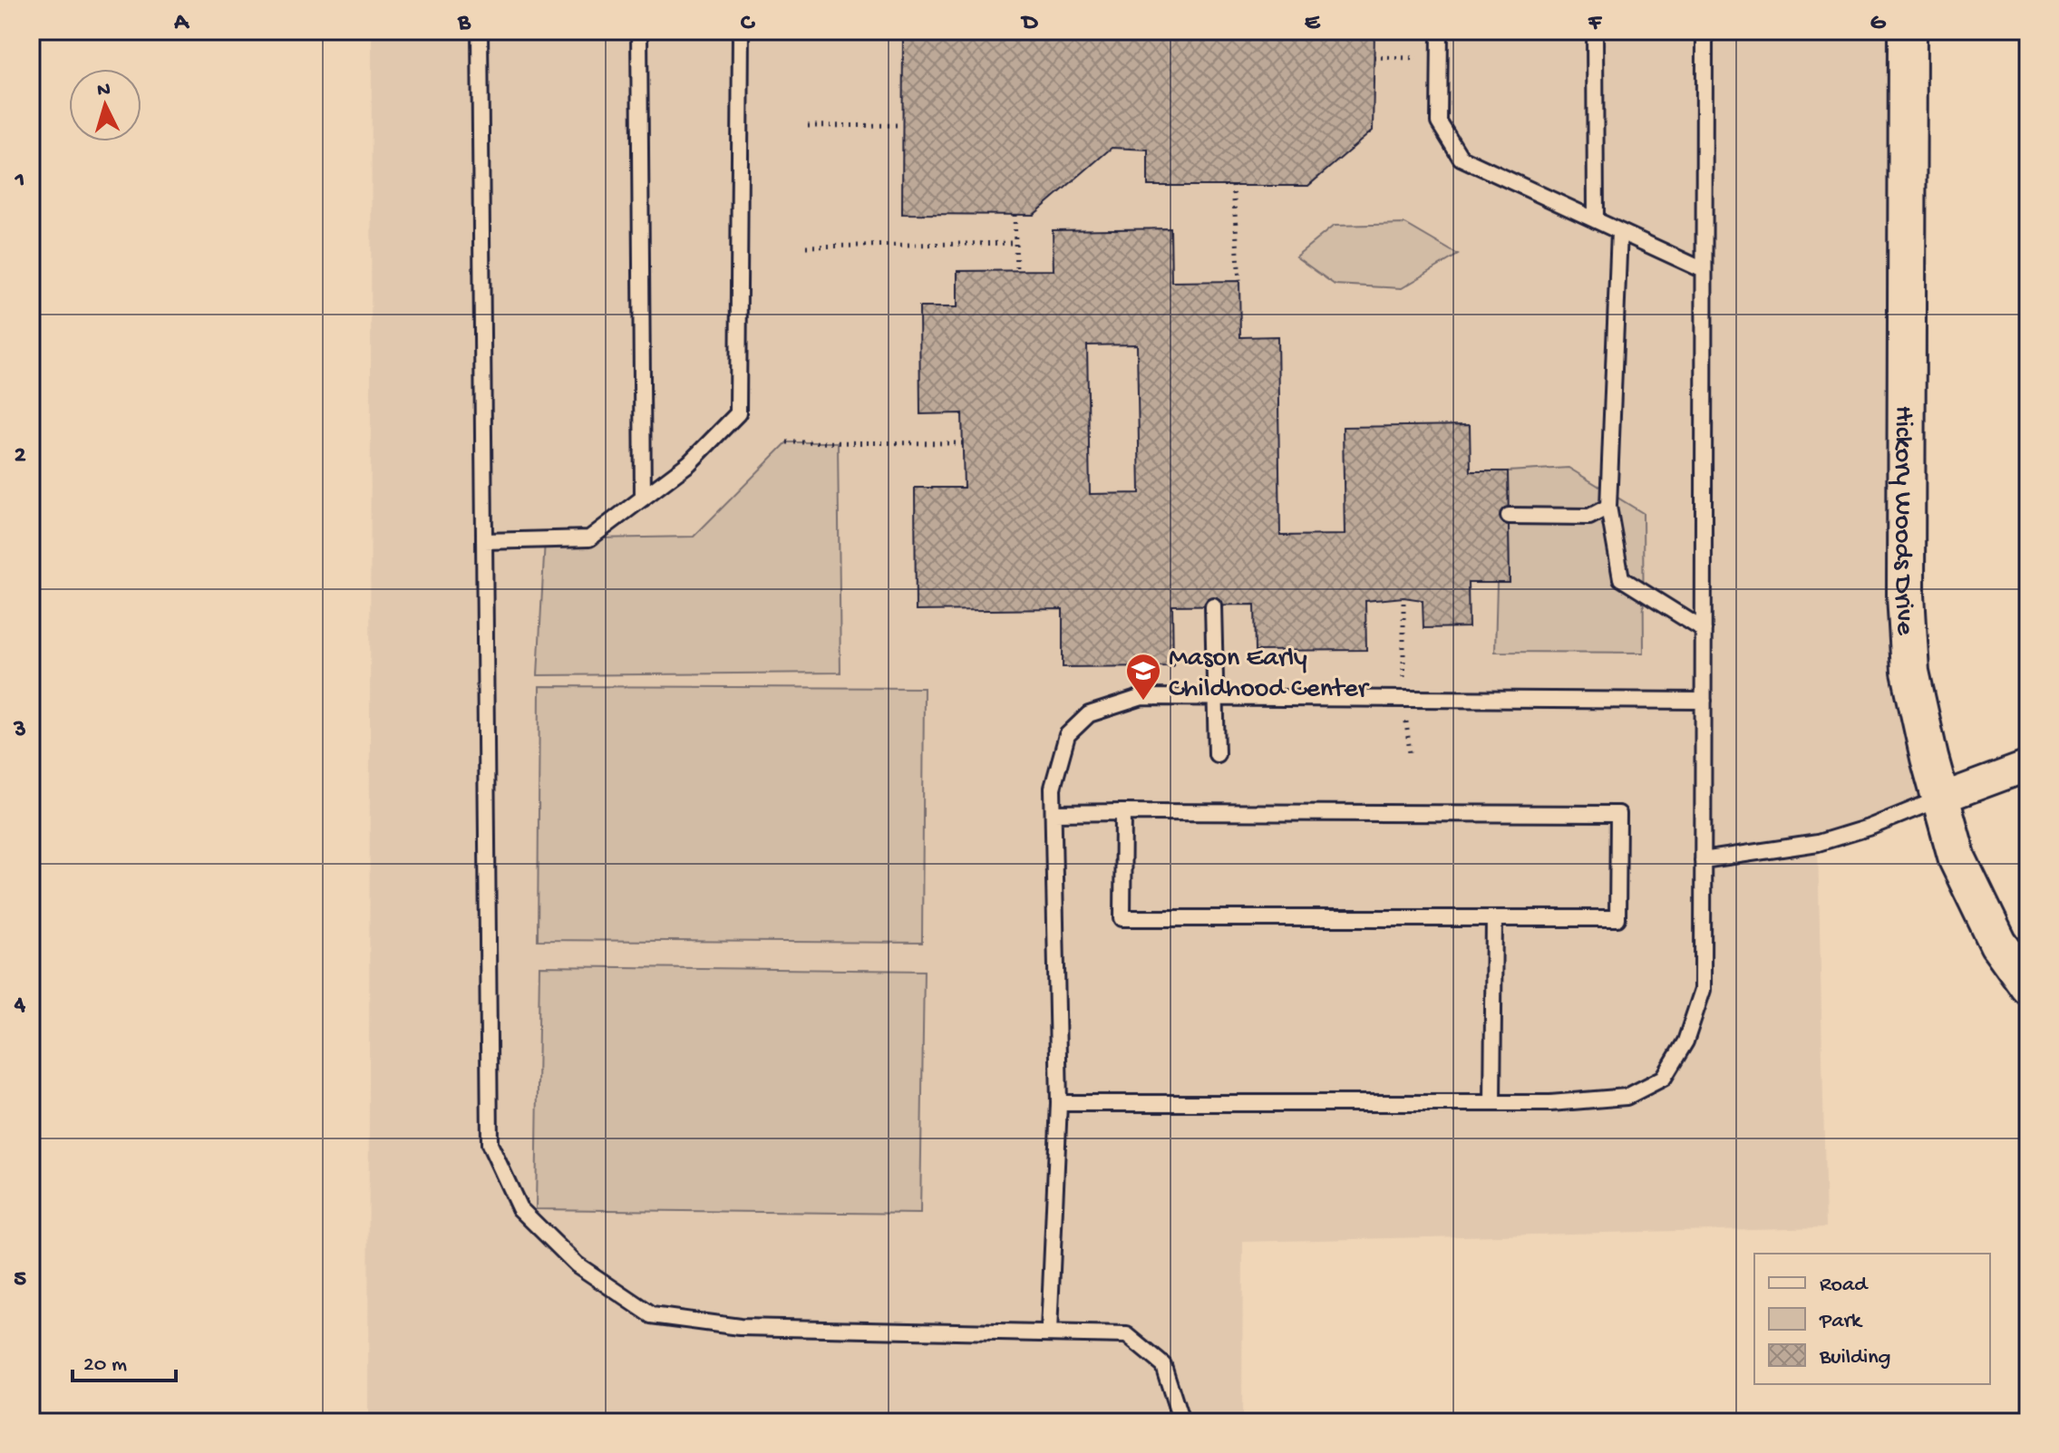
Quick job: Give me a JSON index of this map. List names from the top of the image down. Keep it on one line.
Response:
{"streets":{"street":["Hickory Woods Drive"]},"places":{"school or university":["Mason Early Childhood Center"]},"legend":["Road","Park","Building"],"scale_bar":"20 m","north":"top","grid":{"columns":["A","B","C","D","E","F","G"],"rows":["1","2","3","4","5"]}}
